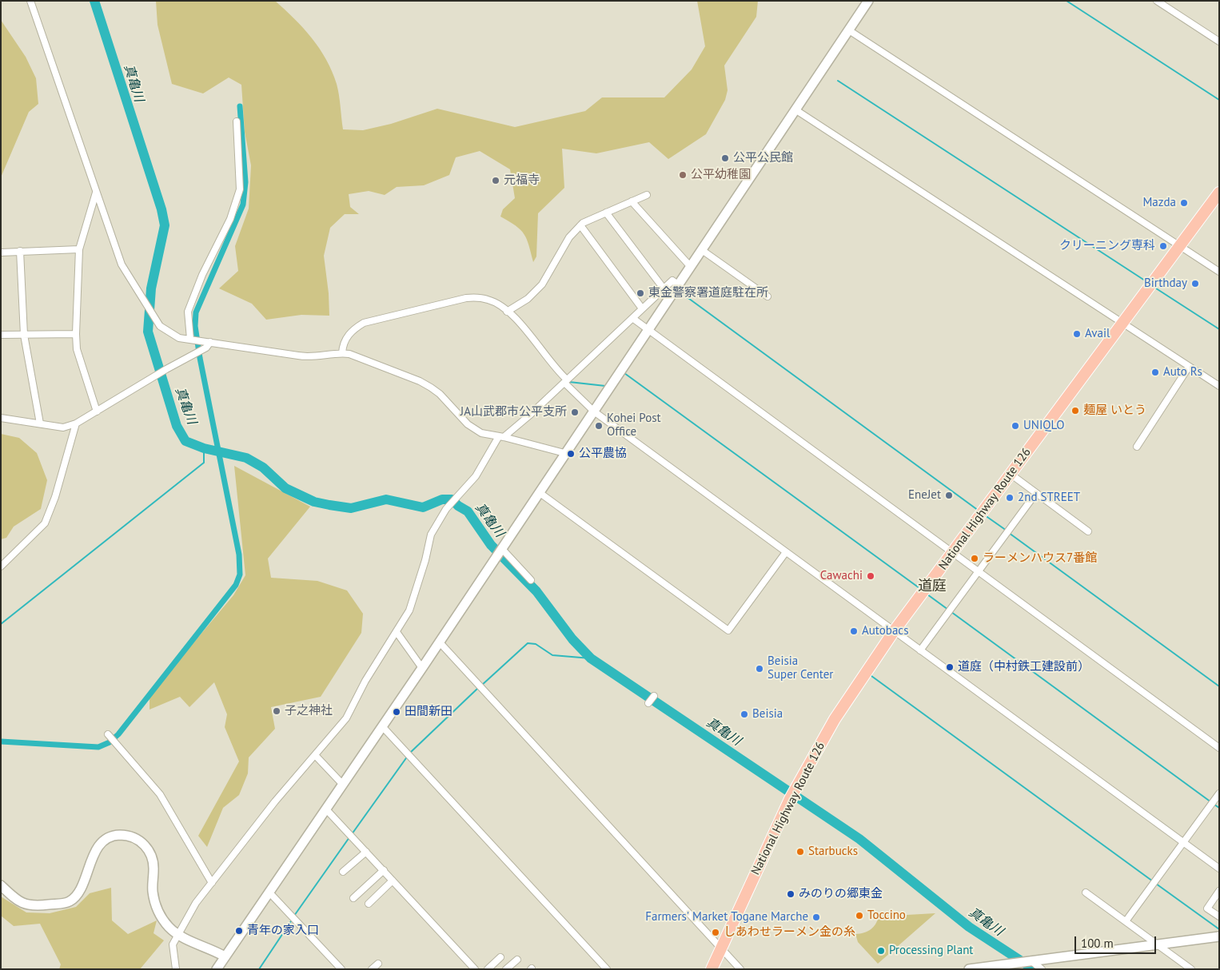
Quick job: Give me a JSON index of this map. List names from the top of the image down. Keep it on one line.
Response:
{"streets":{"highway":["National Highway Route 126"]},"districts":["道庭"],"water":["真亀川"],"places":["公平公民館","公平幼稚園","元福寺","Mazda","クリーニング専科","Birthday","東金警察署道庭駐在所","Avail","Auto Rs","麺屋 いとう","JA山武郡市公平支所","Kohei Post Office","UNIQLO","公平農協","EneJet","2nd STREET","ラーメンハウス7番館","Cawachi","Autobacs","道庭（中村鉄工建設前）","Beisia Super Center","子之神社","田間新田","Beisia","Starbucks","みのりの郷東金","Toccino","Farmers' Market Togane Marche","青年の家入口","しあわせラーメン金の糸","Processing Plant"],"scale_bar":"100 m"}
